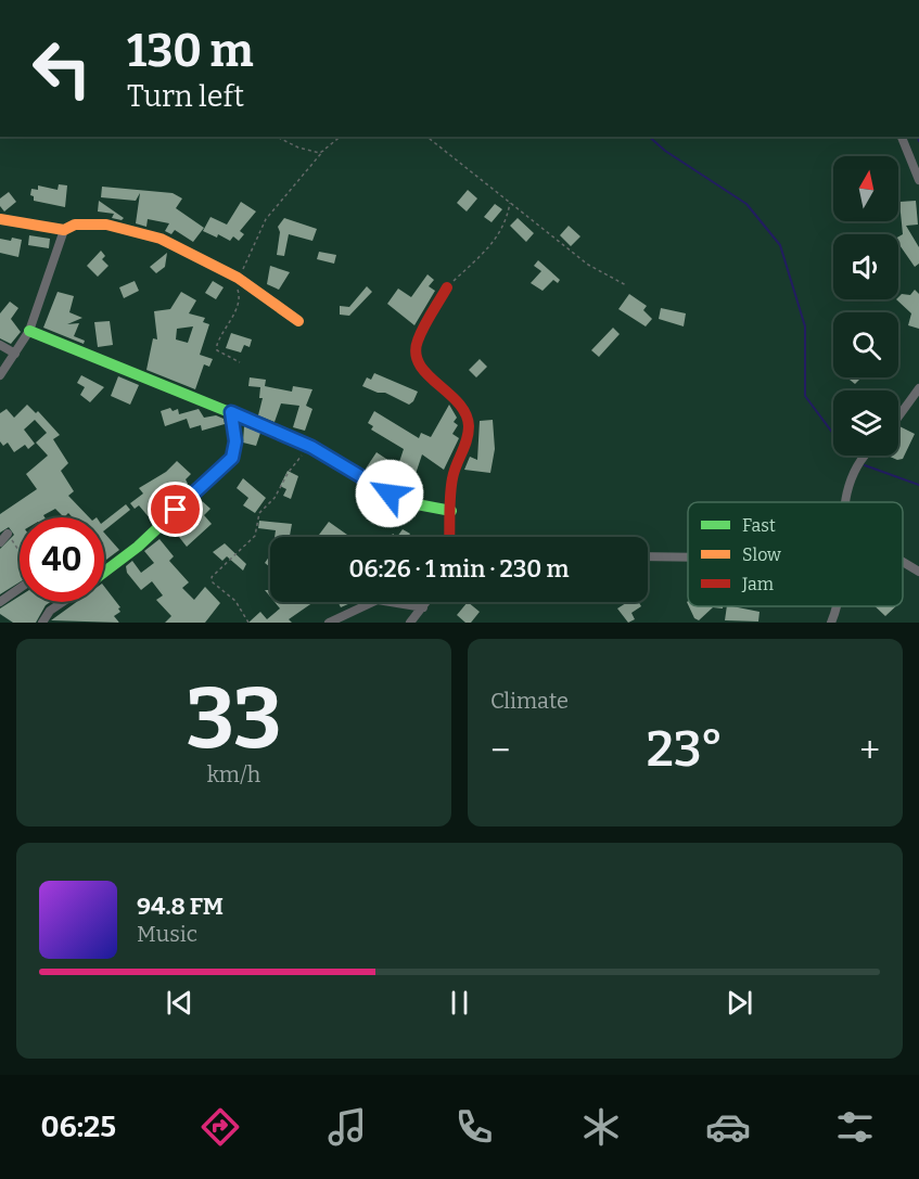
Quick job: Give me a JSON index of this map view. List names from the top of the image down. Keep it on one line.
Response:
{"legend":["Fast","Slow","Jam"],"north":"top","page":{"turn":["130 m","Turn left"],"limit":"40","trip":"06:26 · 1 min · 230 m","tile":[["33","km/h"],"Climate"],"heat":["−","23°","+"],"song":["94.8 FM","Music"],"tabs":"06:25"}}
